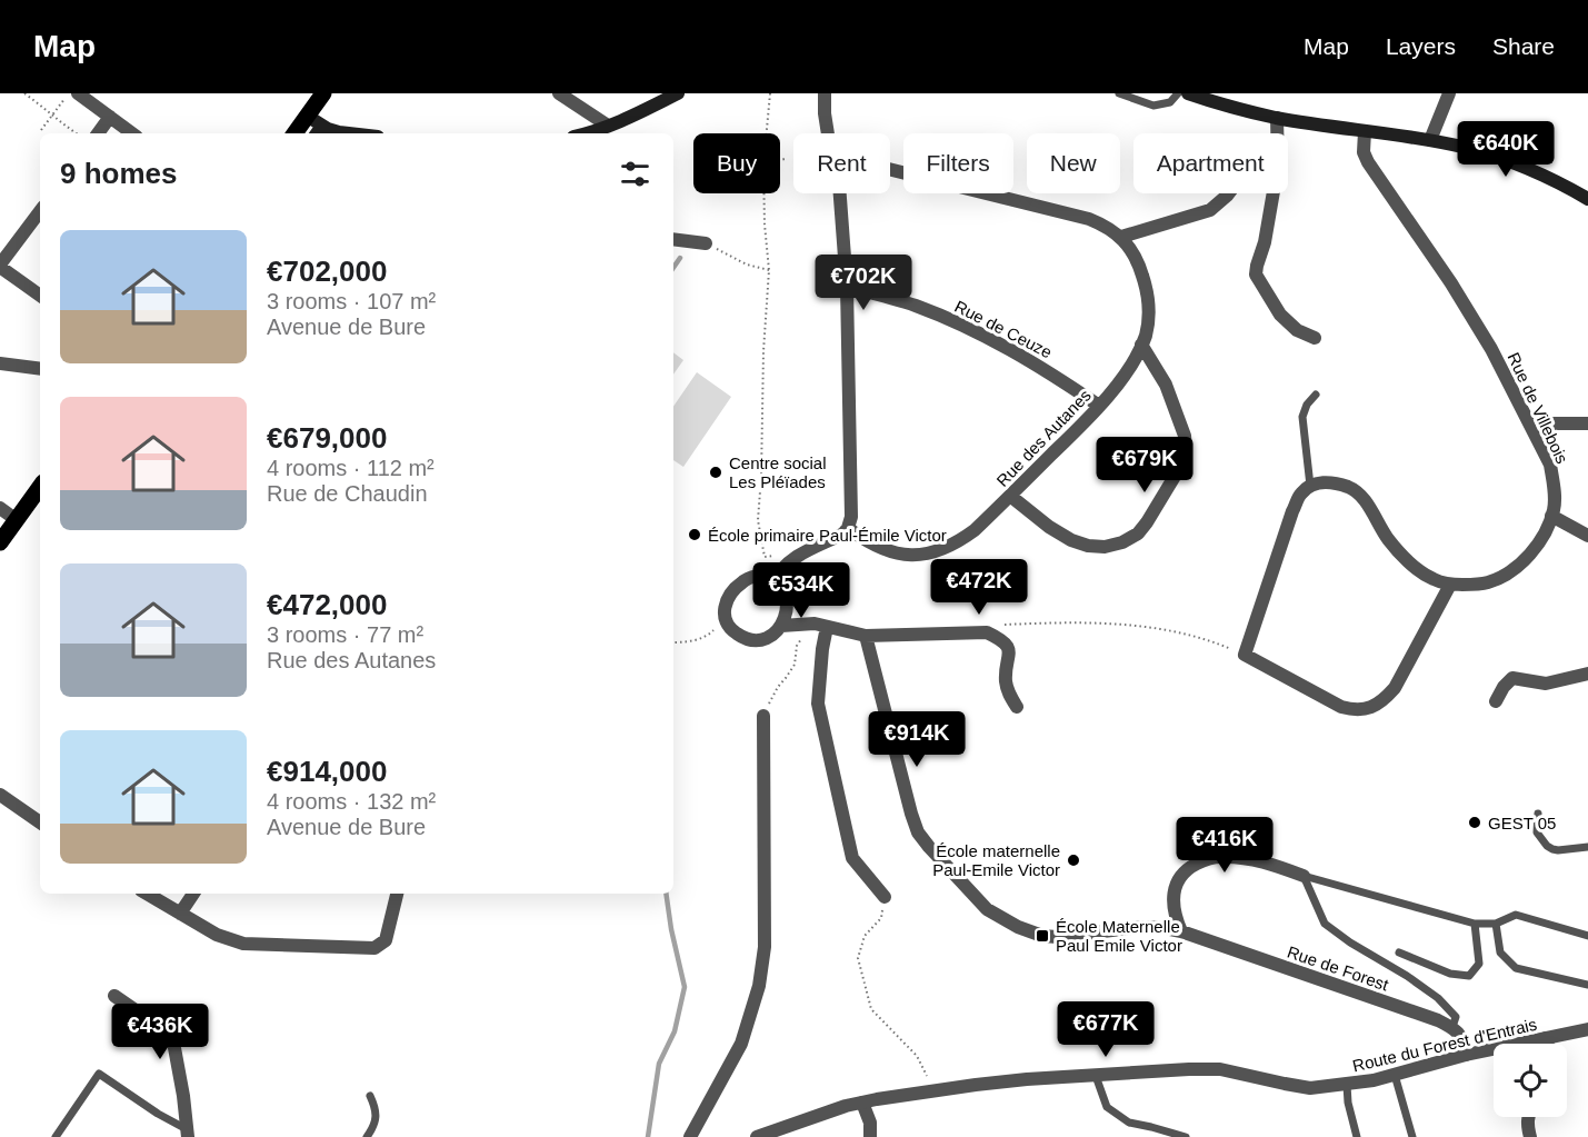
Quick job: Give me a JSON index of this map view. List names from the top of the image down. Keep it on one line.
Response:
{"streets":{"street":["Rue de Ceuze","Rue de Villebois","Rue des Autanes","Rue de Forest","Route du Forest d'Entrais"]},"crossings":[["Rue de Ceuze","Rue des Autanes"]],"places":{"other":["Centre social Les Pléïades","École primaire Paul-Émile Victor","GEST 05","École maternelle Paul-Emile Victor"],"transit":["École Maternelle Paul Emile Victor"]},"page":{"header":"Map","nav":["Map","Layers","Share"],"price":["€640K","€702K","€679K","€472K","€534K","€914K","€416K","€677K","€436K"],"chip":["Buy","Rent","Filters","New","Apartment"],"heading":"9 homes","list":[{"name":"€702,000","note":"3 rooms · 107 m² · Avenue de Bure"},{"name":"€679,000","note":"4 rooms · 112 m² · Rue de Chaudin"},{"name":"€472,000","note":"3 rooms · 77 m² · Rue des Autanes"},{"name":"€914,000","note":"4 rooms · 132 m² · Avenue de Bure"}]}}
